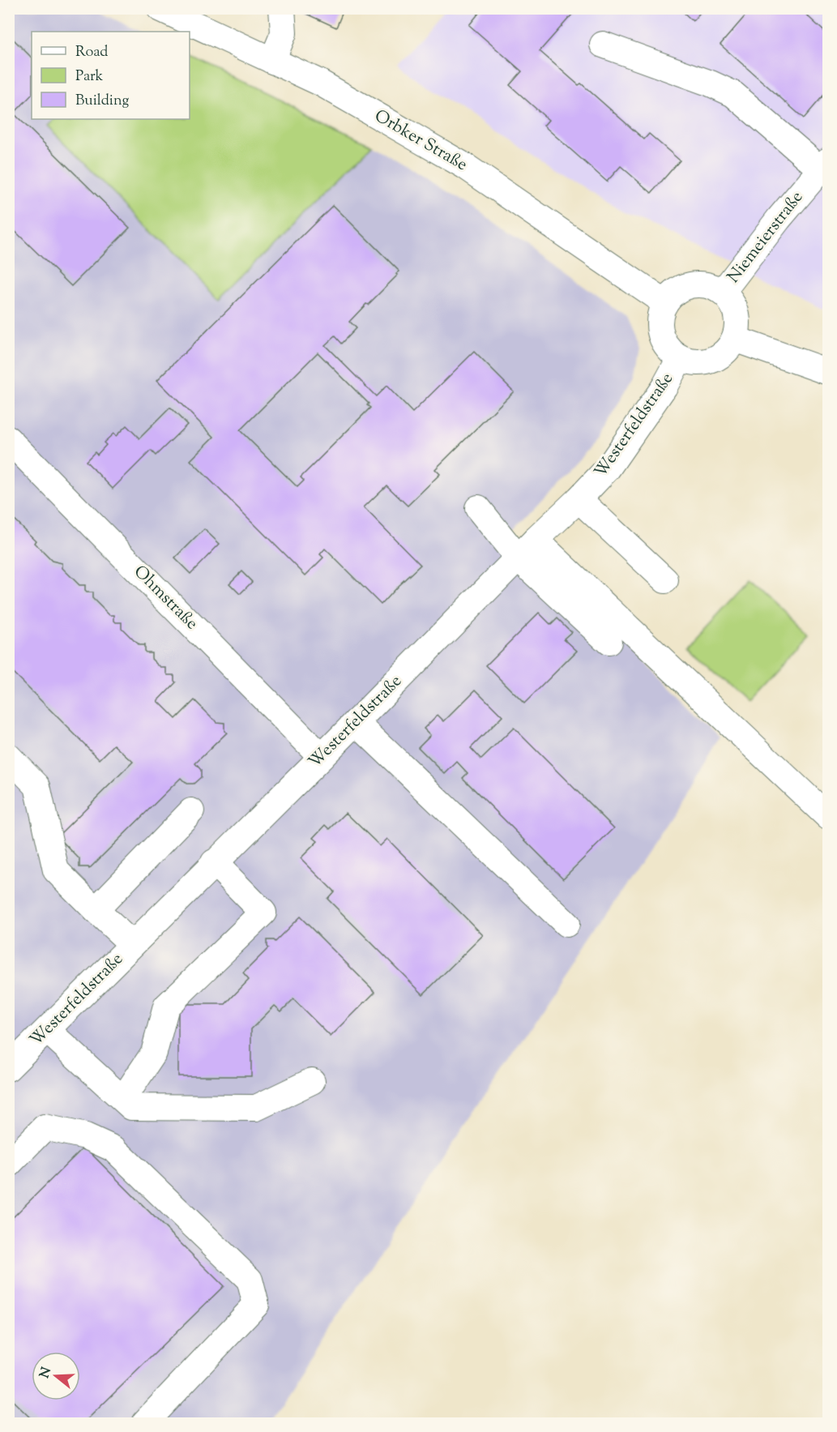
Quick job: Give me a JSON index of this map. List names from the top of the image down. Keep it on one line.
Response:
{"streets":{"street":["Orbker Straße","Niemeierstraße","Westerfeldstraße","Ohmstraße"]},"crossings":[["Orbker Straße","Niemeierstraße"],["Orbker Straße","Westerfeldstraße"],["Niemeierstraße","Westerfeldstraße"],["Westerfeldstraße","Ohmstraße"]],"legend":["Road","Park","Building"],"north":"left"}
